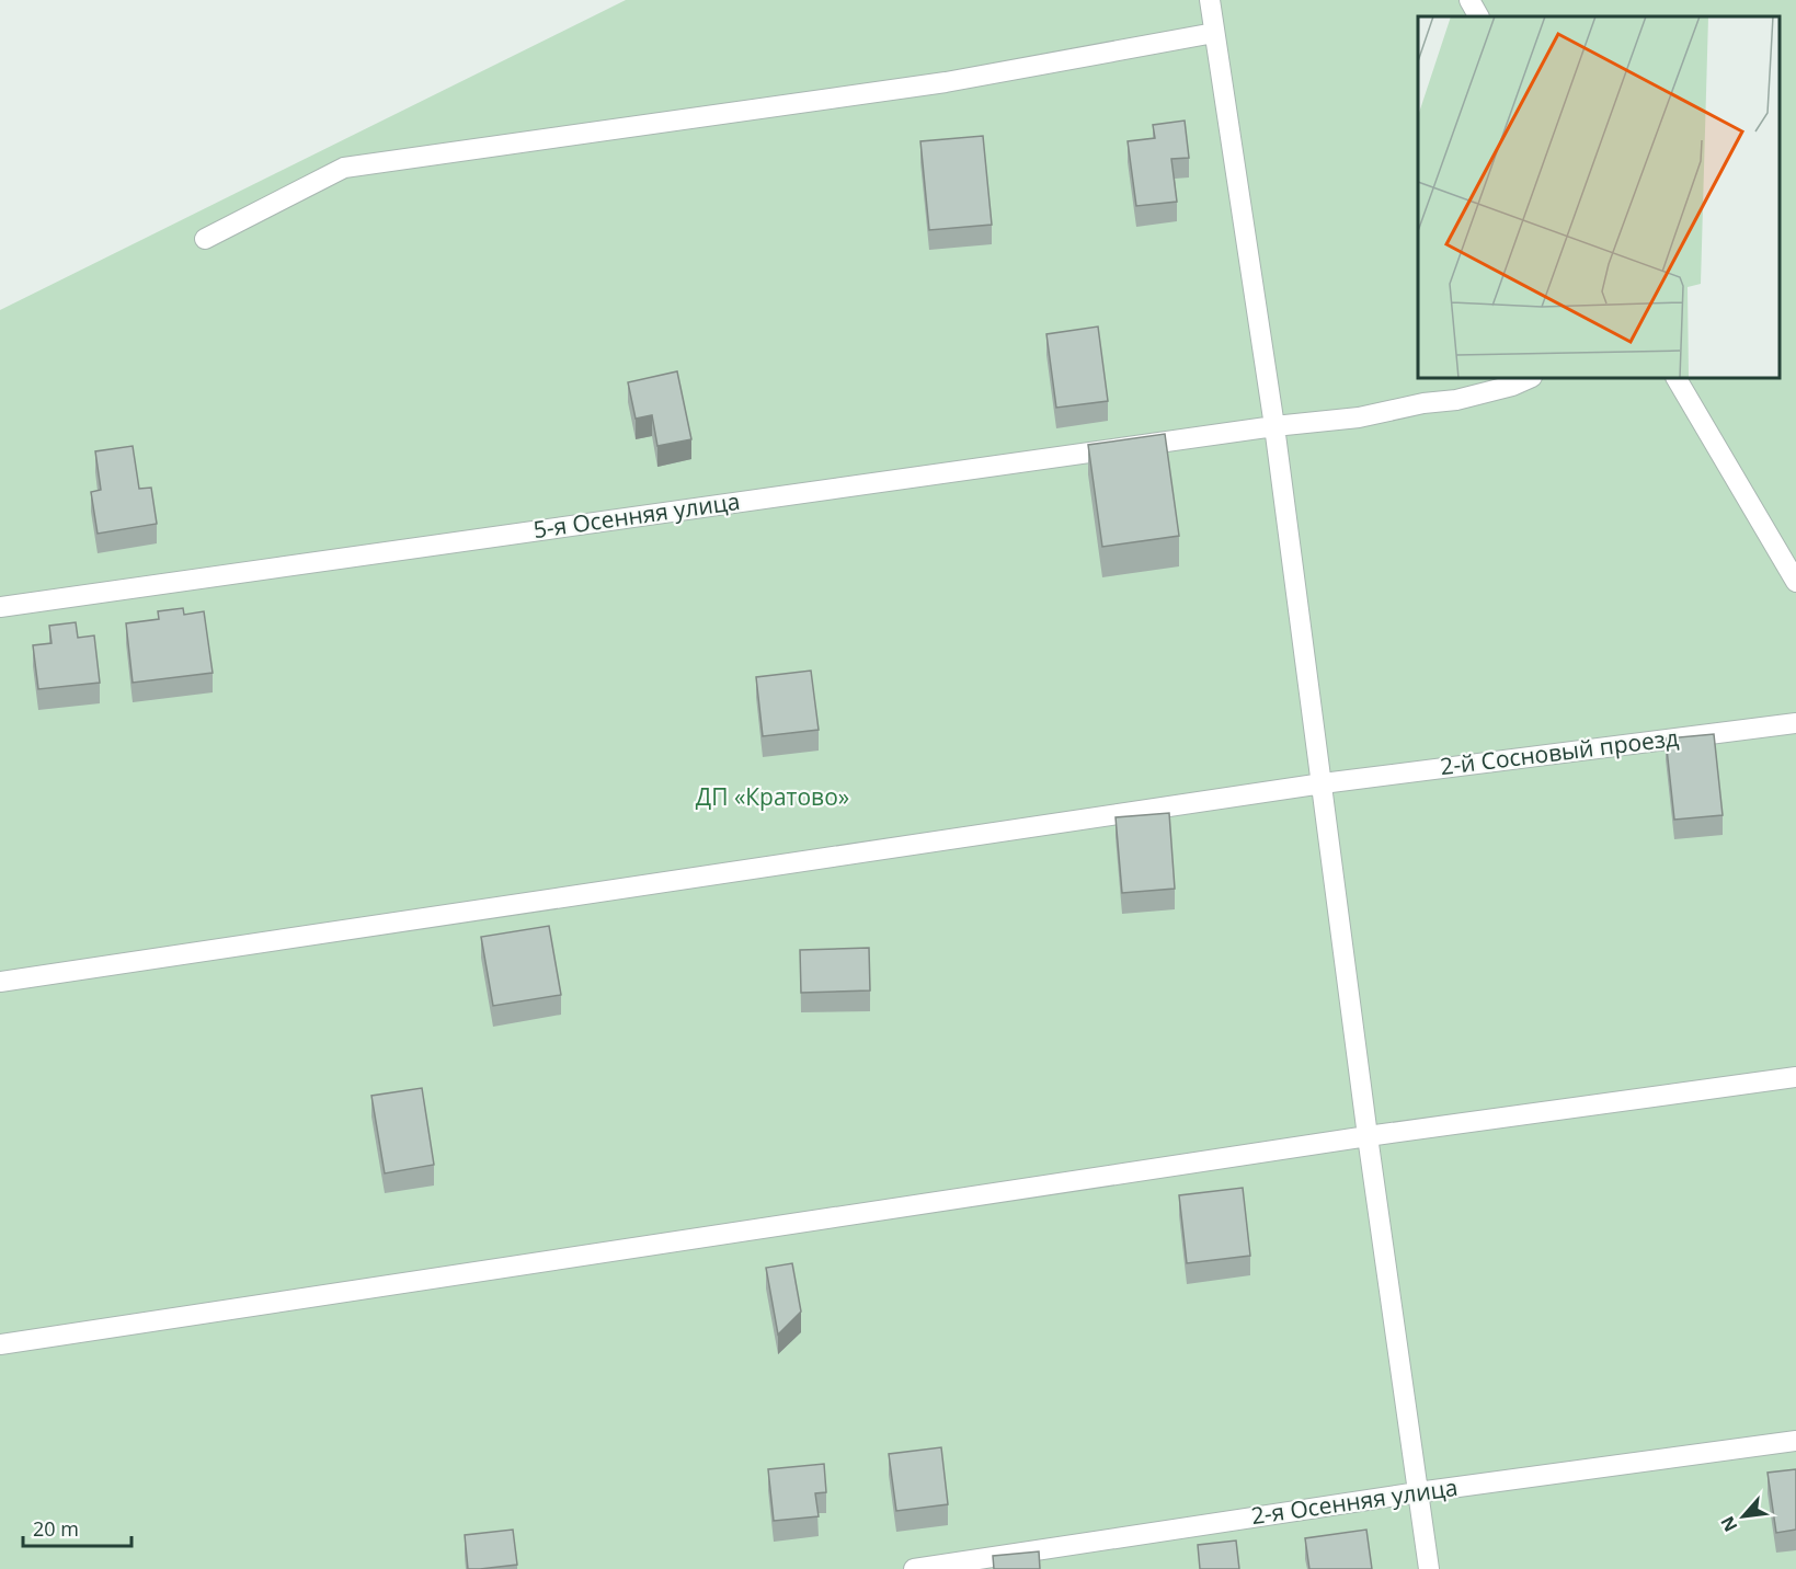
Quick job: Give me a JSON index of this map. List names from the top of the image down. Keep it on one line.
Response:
{"streets":{"street":["5-я Осенняя улица","2-й Сосновый проезд","2-я Осенняя улица"]},"parks":["ДП «Кратово»"],"scale_bar":"20 m","north":"bottom left"}
